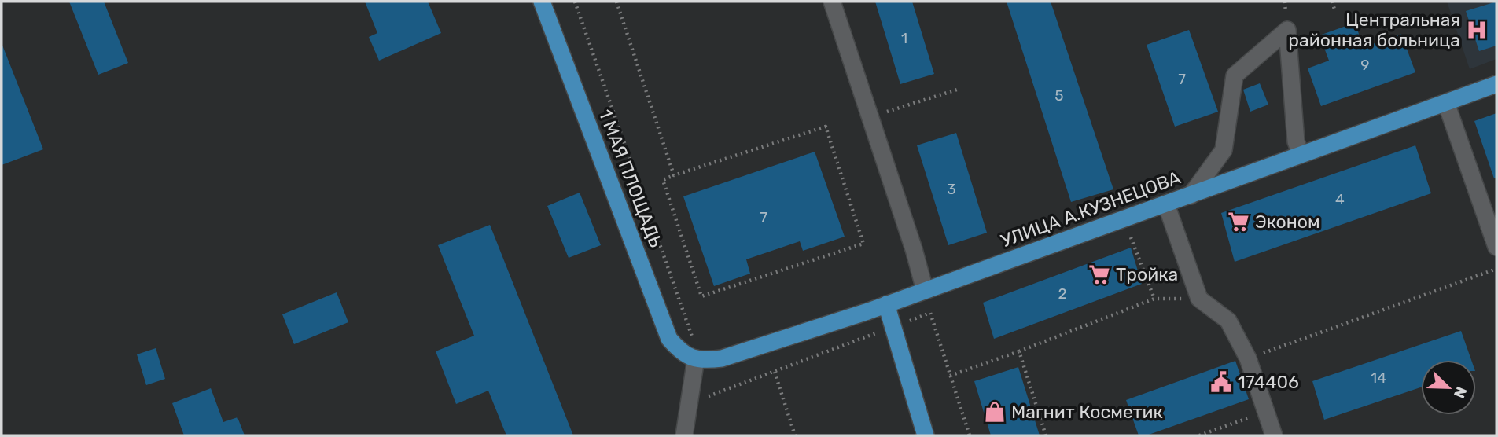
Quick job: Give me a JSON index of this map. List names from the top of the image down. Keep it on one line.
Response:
{"streets":{"main road":["1 МАЯ ПЛОЩАДЬ","УЛИЦА А.КУЗНЕЦОВА"]},"crossings":[["1 МАЯ ПЛОЩАДЬ","УЛИЦА А.КУЗНЕЦОВА"]],"places":{"hospital":["Центральная районная больница"],"supermarket":["Эконом","Тройка"],"public building":["174406"],"shop":["Магнит Косметик"]},"house_numbers":["1","9","7","5","3","4","7","2","14"],"north":"bottom right"}
